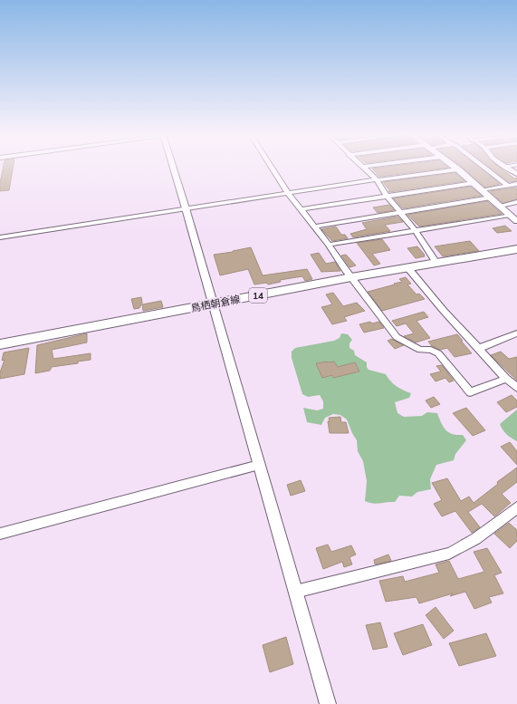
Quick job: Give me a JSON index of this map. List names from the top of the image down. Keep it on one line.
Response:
{"streets":{"main road":["14","鳥栖朝倉線"]}}
